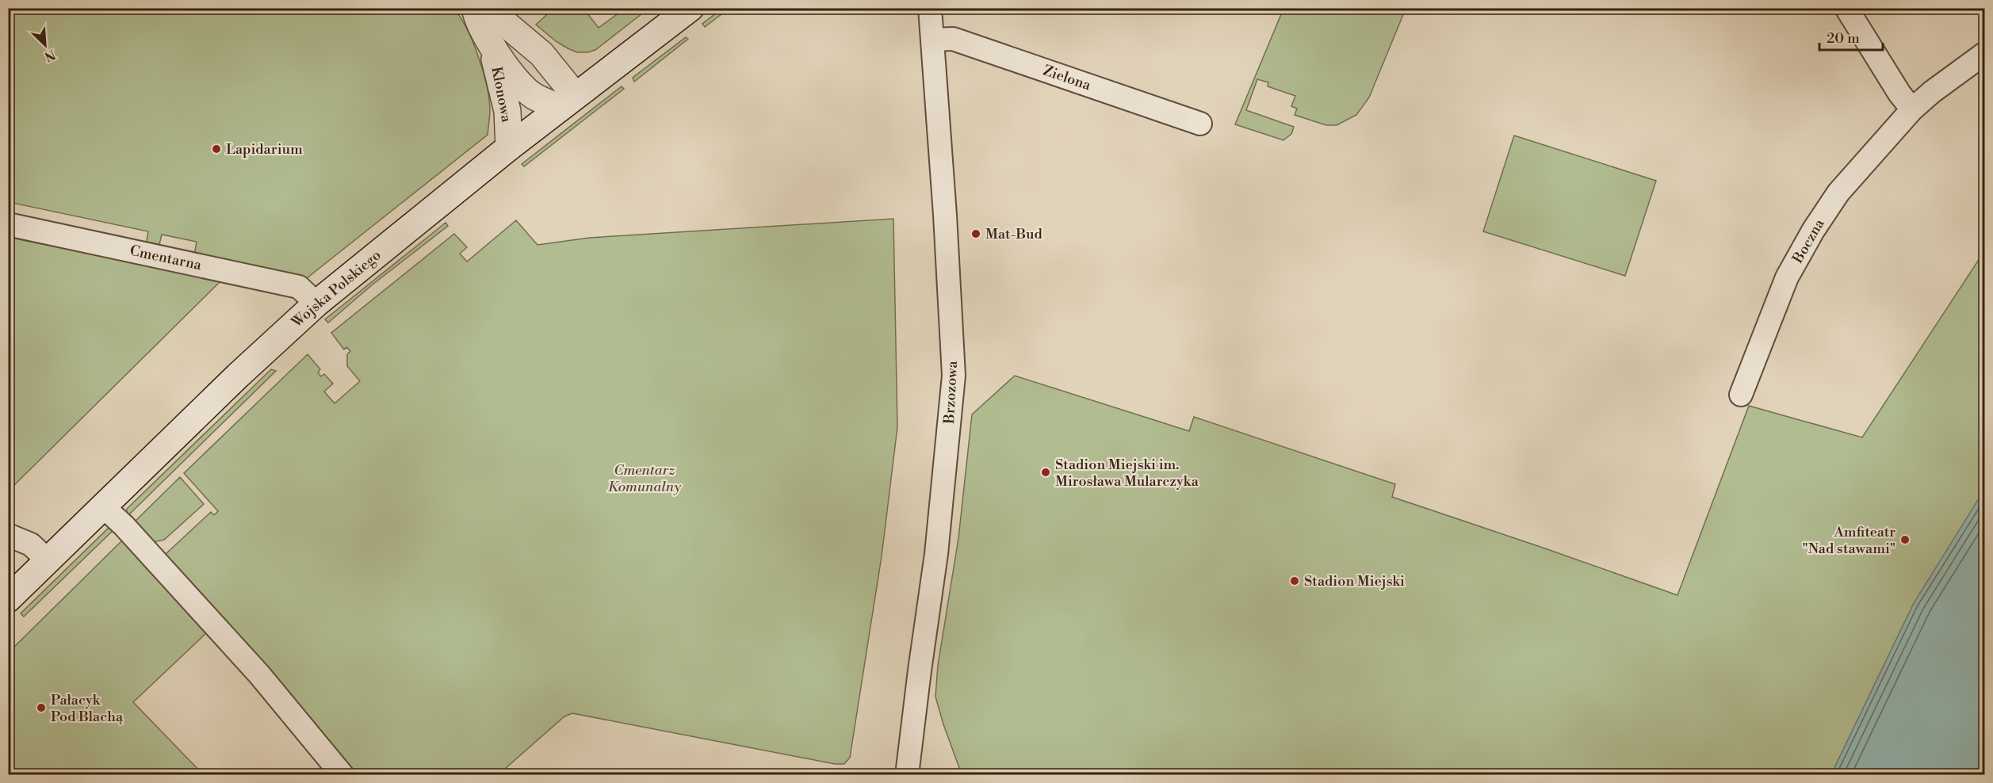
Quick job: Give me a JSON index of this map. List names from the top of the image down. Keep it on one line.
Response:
{"streets":{"main road":["Klonowa","Wojska Polskiego"],"street":["Zielona","Boczna","Cmentarna","Brzozowa"]},"crossings":[["Zielona","Brzozowa"],["Klonowa","Wojska Polskiego"],["Cmentarna","Wojska Polskiego"]],"parks":["Cmentarz Komunalny"],"places":["Lapidarium","Mat-Bud","Stadion Miejski im. Mirosława Mularczyka","Amfiteatr \"Nad stawami\"","Stadion Miejski","Pałacyk Pod Blachą"],"scale_bar":"20 m","north":"bottom right"}
